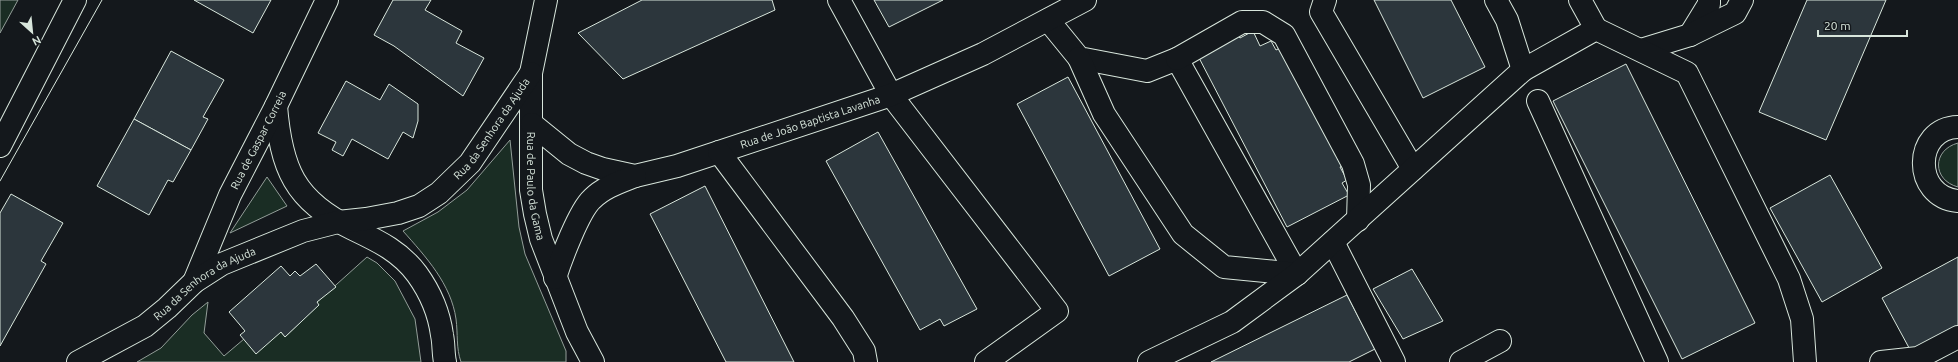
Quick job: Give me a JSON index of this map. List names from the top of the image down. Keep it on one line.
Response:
{"streets":{"street":["Rua de João Baptista Lavanha","Rua da Senhora da Ajuda","Rua de Gaspar Correia","Rua de Paulo da Gama"]},"crossings":[["Rua de João Baptista Lavanha","Rua de Paulo da Gama"],["Rua da Senhora da Ajuda","Rua de Gaspar Correia"],["Rua da Senhora da Ajuda","Rua de Paulo da Gama"]],"scale_bar":"20 m","north":"bottom right"}
